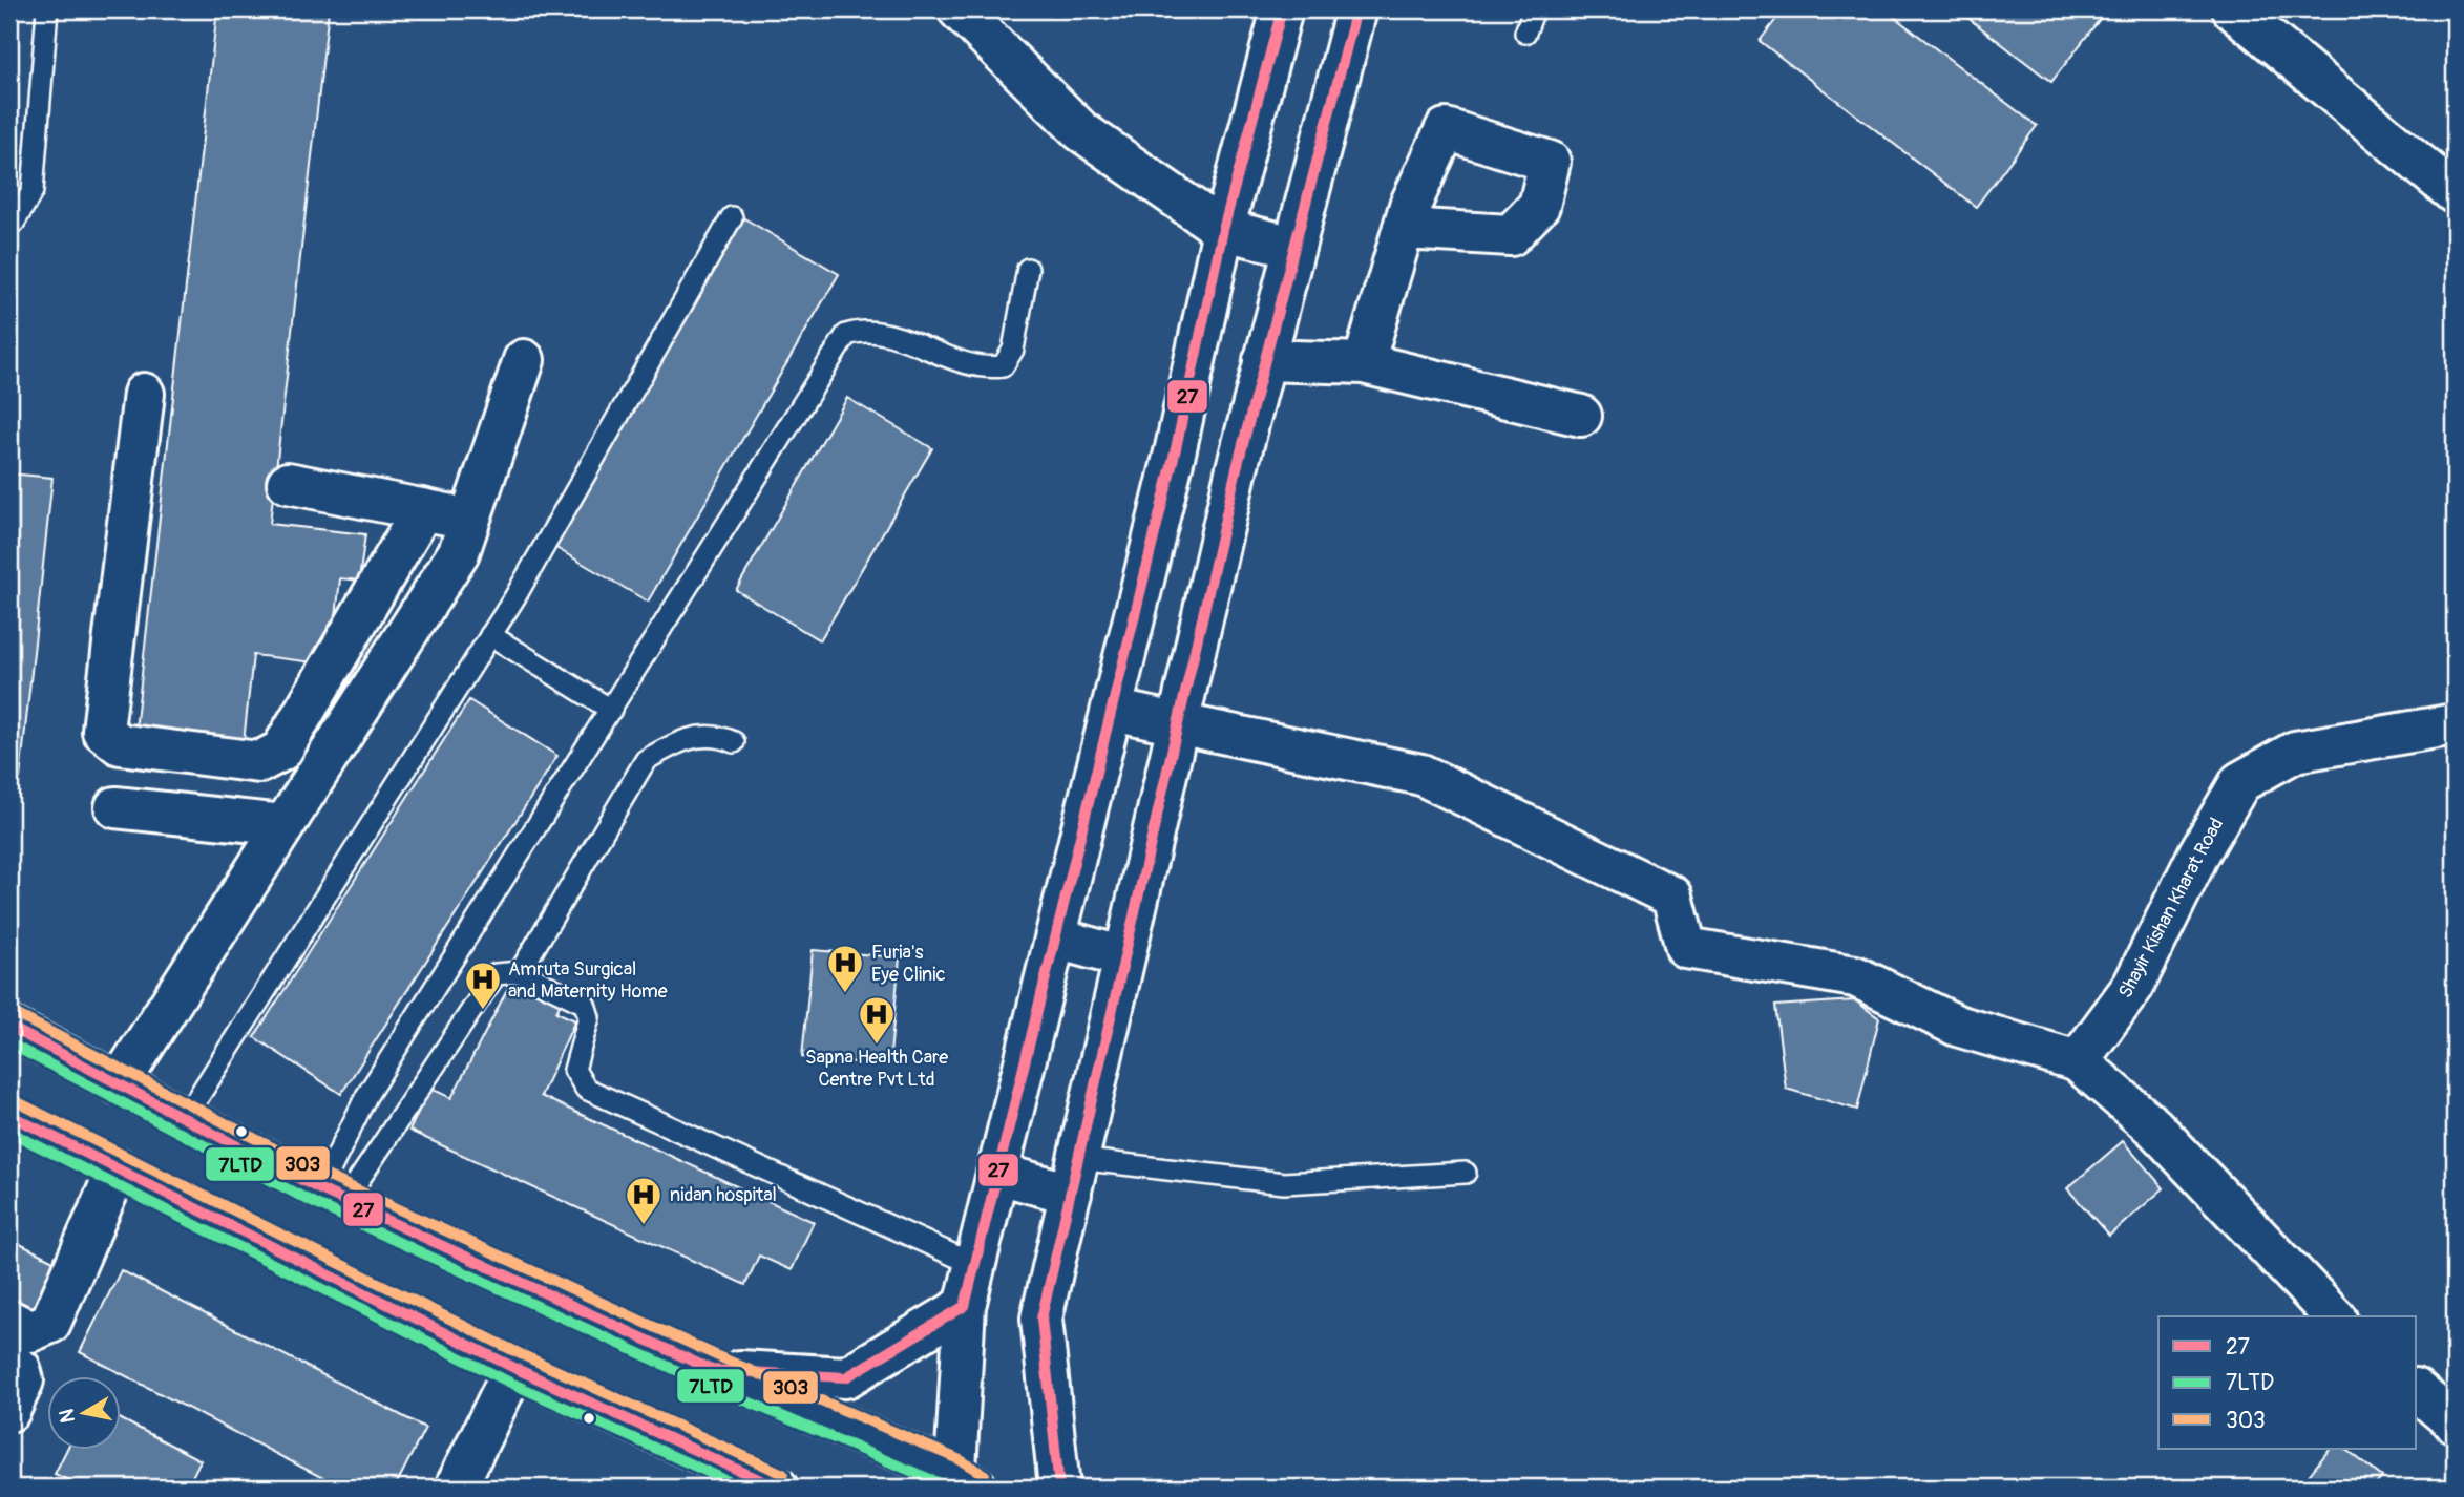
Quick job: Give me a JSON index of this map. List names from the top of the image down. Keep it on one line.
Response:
{"streets":{"street":["Shayir Kishan Kharat Road"]},"places":{"hospital":["Furia's Eye Clinic","Amruta Surgical and Maternity Home","Sapna Health Care Centre Pvt Ltd","nidan hospital"]},"lines":["transit line 27","transit line 303","transit line 7LTD"],"legend":["27","7LTD","303"],"north":"left"}
